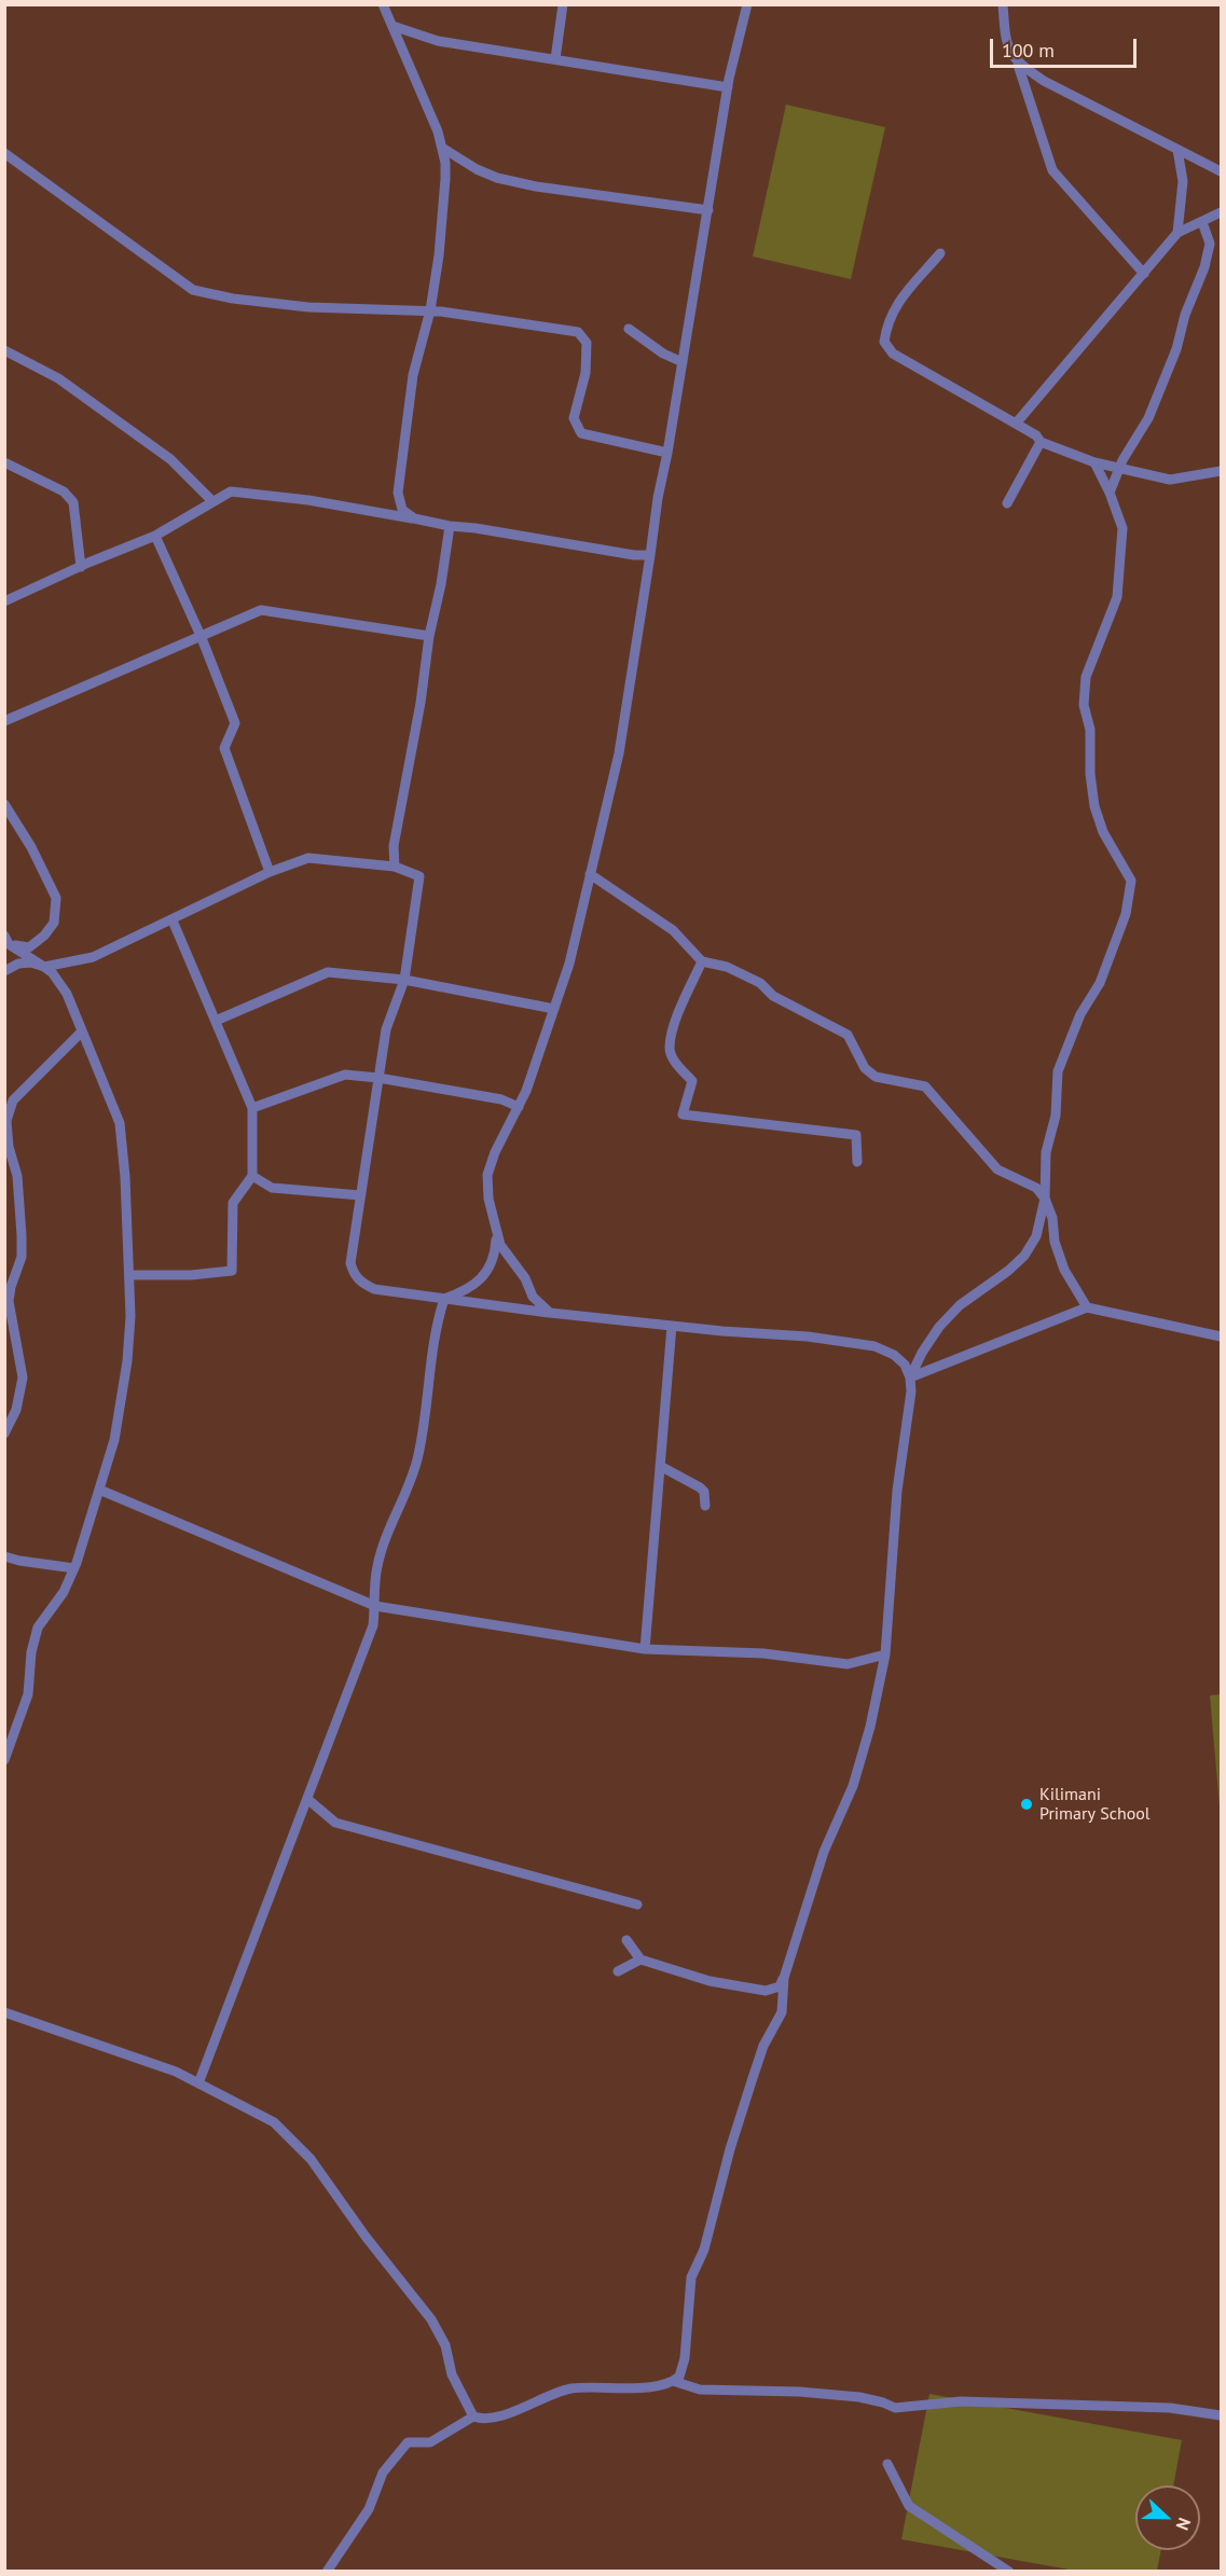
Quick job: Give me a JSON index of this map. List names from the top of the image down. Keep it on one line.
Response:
{"places":["Kilimani Primary School"],"scale_bar":"100 m","north":"right"}
